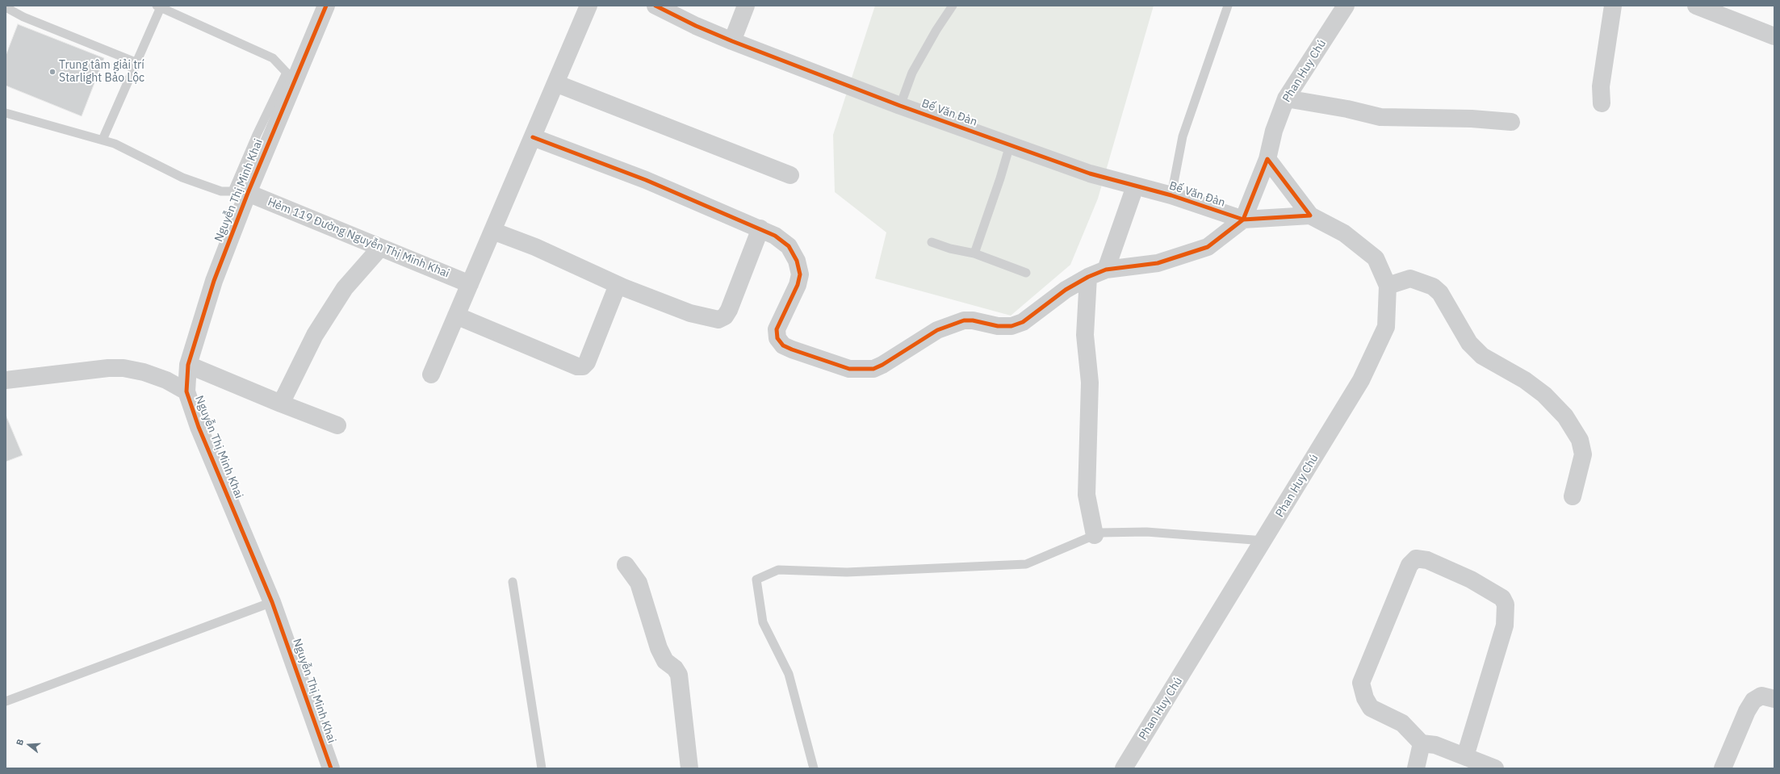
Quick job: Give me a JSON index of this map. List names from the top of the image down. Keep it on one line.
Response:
{"streets":{"street":["Phan Huy Chú","Bế Văn Đàn","Nguyễn Thị Minh Khai","Hẻm 119 Đường Nguyễn Thị Minh Khai"]},"crossings":[["Phan Huy Chú","Bế Văn Đàn"],["Nguyễn Thị Minh Khai","Hẻm 119 Đường Nguyễn Thị Minh Khai"]],"places":["Trung tâm giải trí Starlight Bảo Lộc"],"north":"left"}
